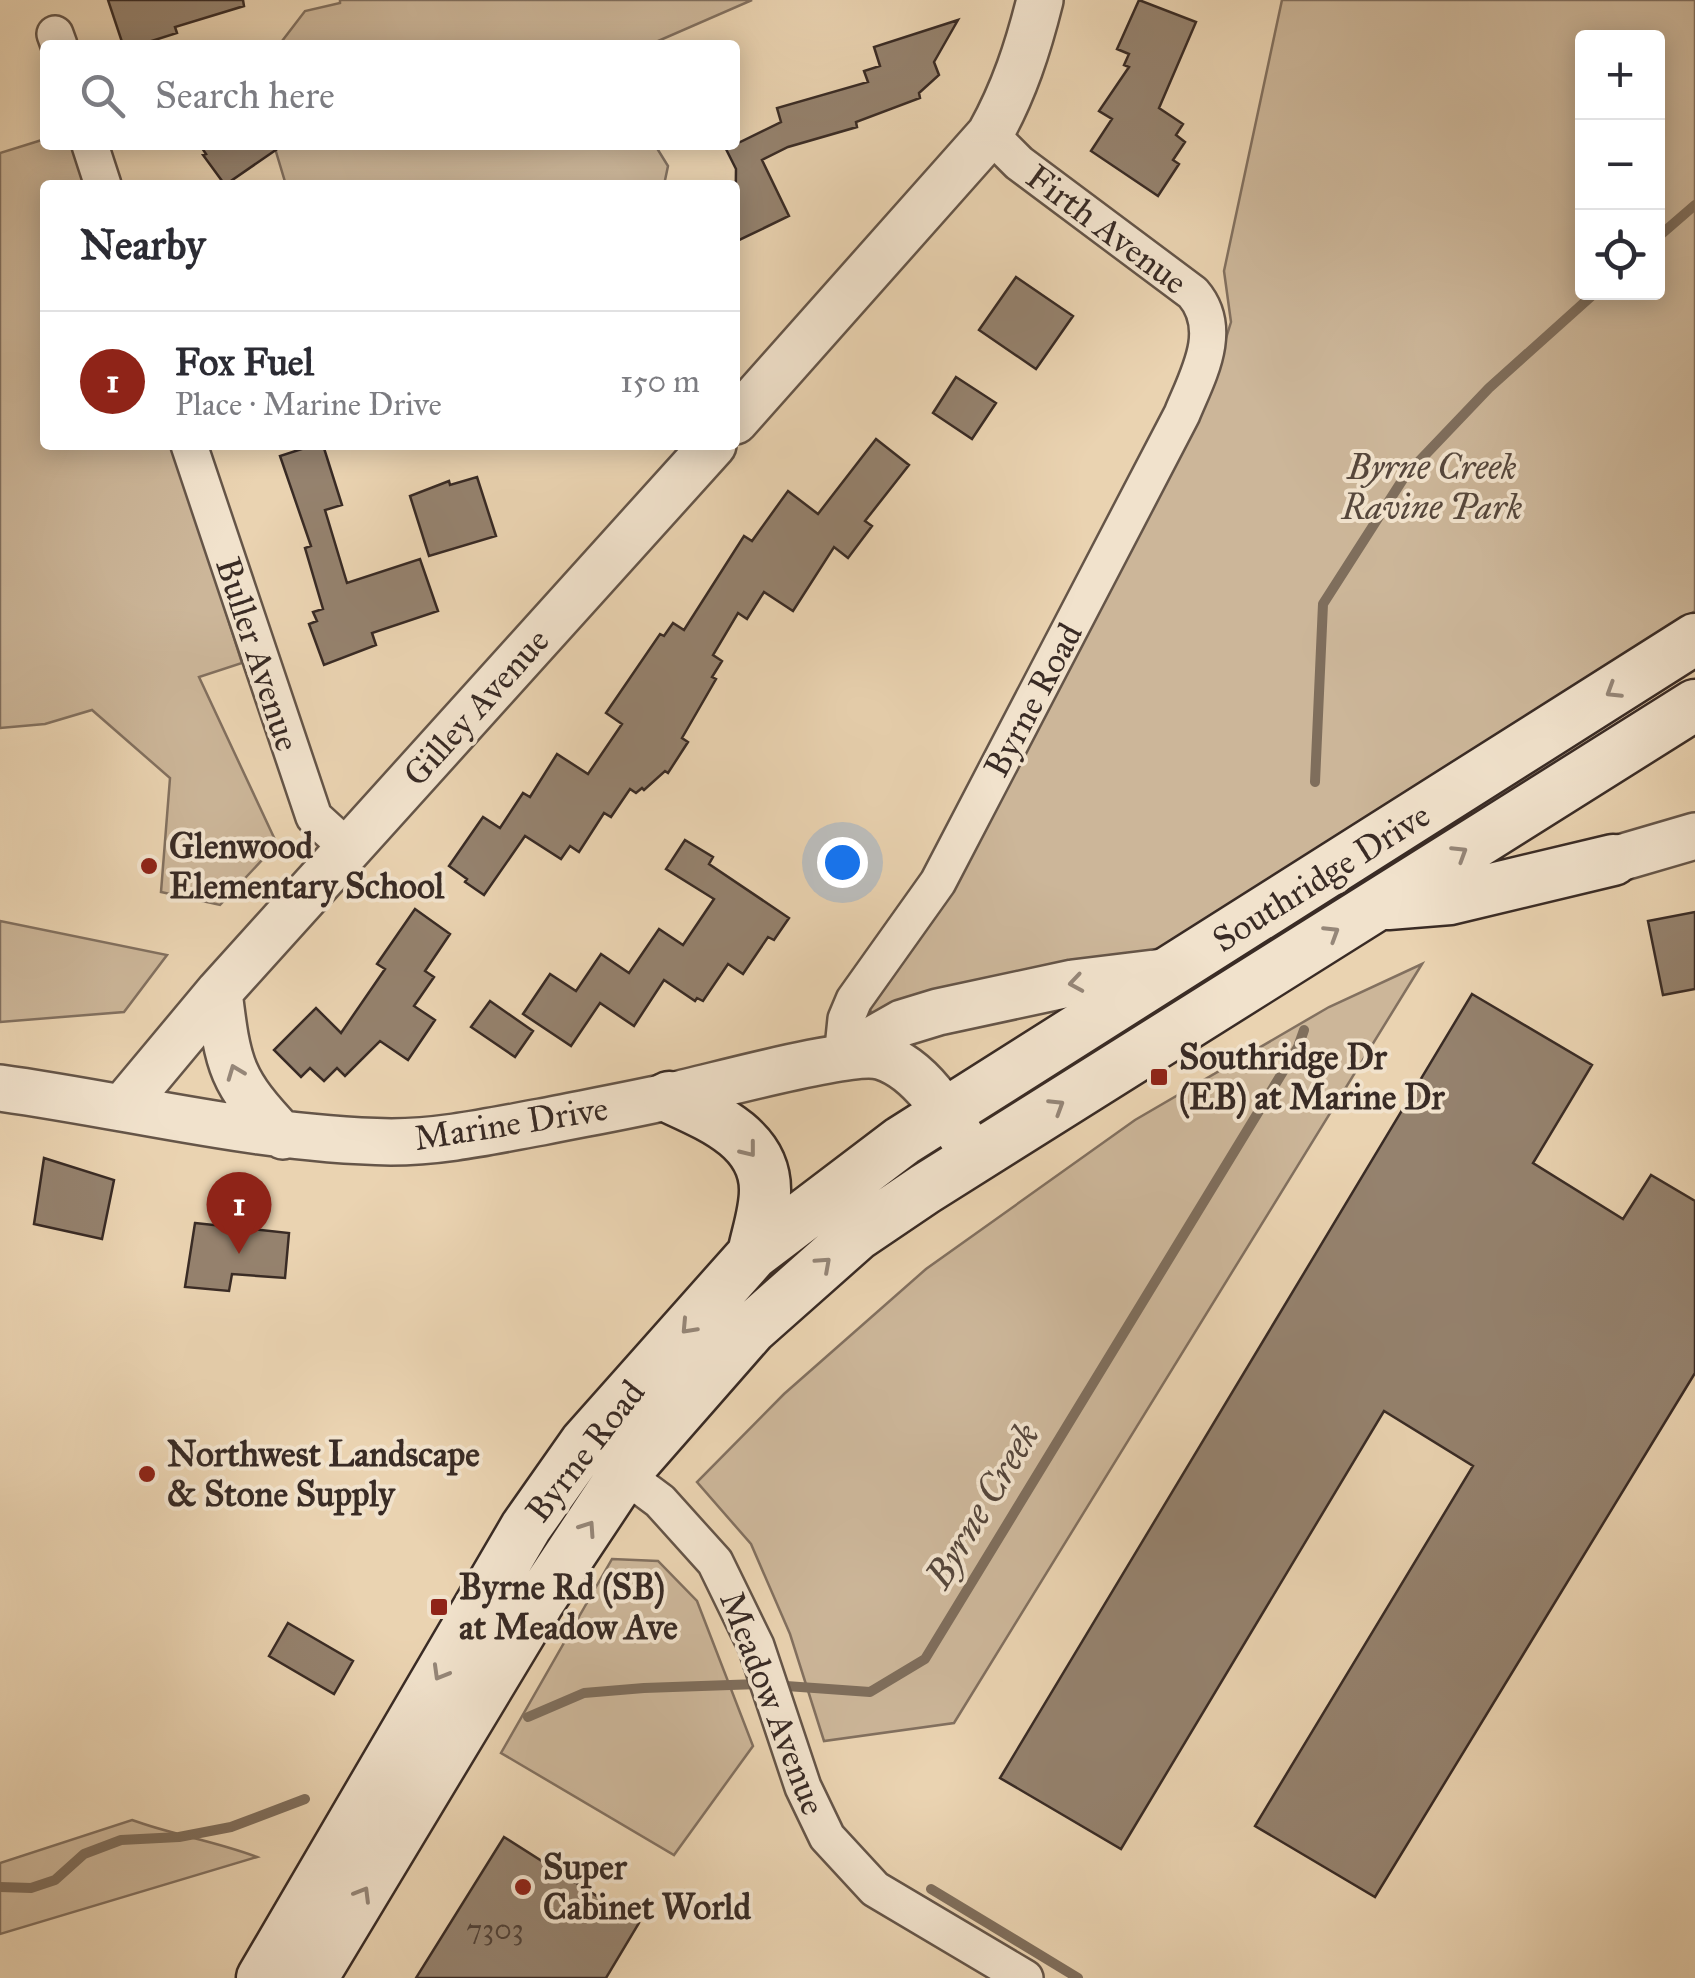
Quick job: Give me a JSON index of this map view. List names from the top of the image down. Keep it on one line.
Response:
{"streets":{"main road":["Byrne Road","Southridge Drive"],"street":["Firth Avenue","Buller Avenue","Gilley Avenue","Marine Drive","Meadow Avenue"]},"crossings":[["Firth Avenue","Byrne Road"],["Buller Avenue","Gilley Avenue"],["Byrne Road","Southridge Drive"],["Byrne Road","Marine Drive"],["Byrne Road","Meadow Avenue"],["Gilley Avenue","Marine Drive"],["Southridge Drive","Marine Drive"]],"water":["Byrne Creek"],"parks":["Byrne Creek Ravine Park"],"places":{"other":["Glenwood Elementary School","Northwest Landscape & Stone Supply","Super Cabinet World"],"transit":["Southridge Dr (EB) at Marine Dr","Byrne Rd (SB) at Meadow Ave"]},"house_numbers":["7303"],"page":{"map_buttons":["+","−"],"search":"Search here","heading":"Nearby","list":[{"mark":"1","name":"Fox Fuel","note":"Place · Marine Drive","value":"150 m"}],"pins":"1"}}
